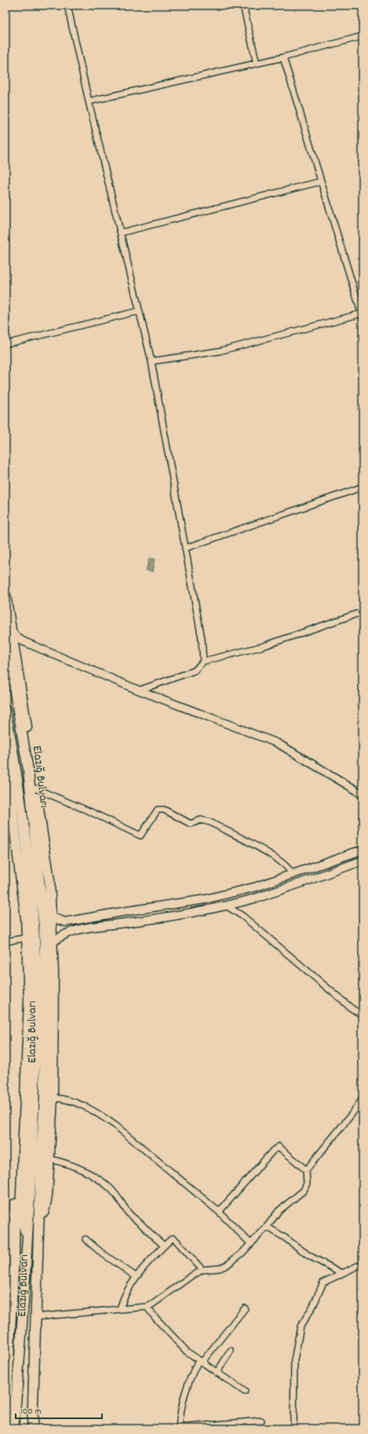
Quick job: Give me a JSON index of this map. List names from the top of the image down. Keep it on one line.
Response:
{"streets":{"highway":["Elazığ Bulvarı"]},"scale_bar":"100 m"}
